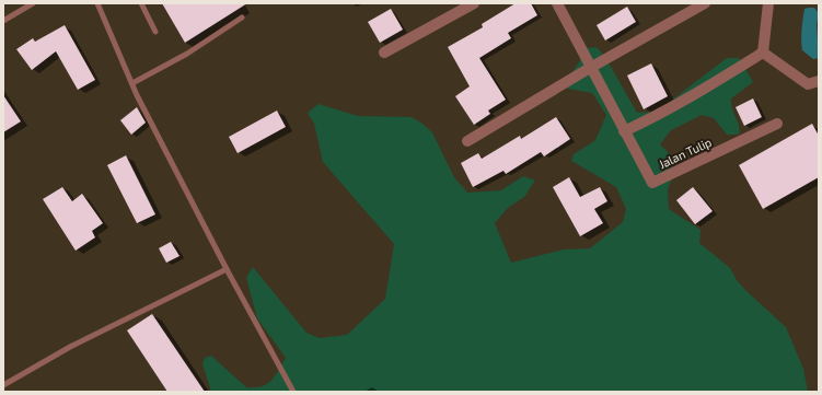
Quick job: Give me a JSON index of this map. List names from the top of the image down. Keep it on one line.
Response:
{"streets":{"street":["Jalan Tulip"]}}
